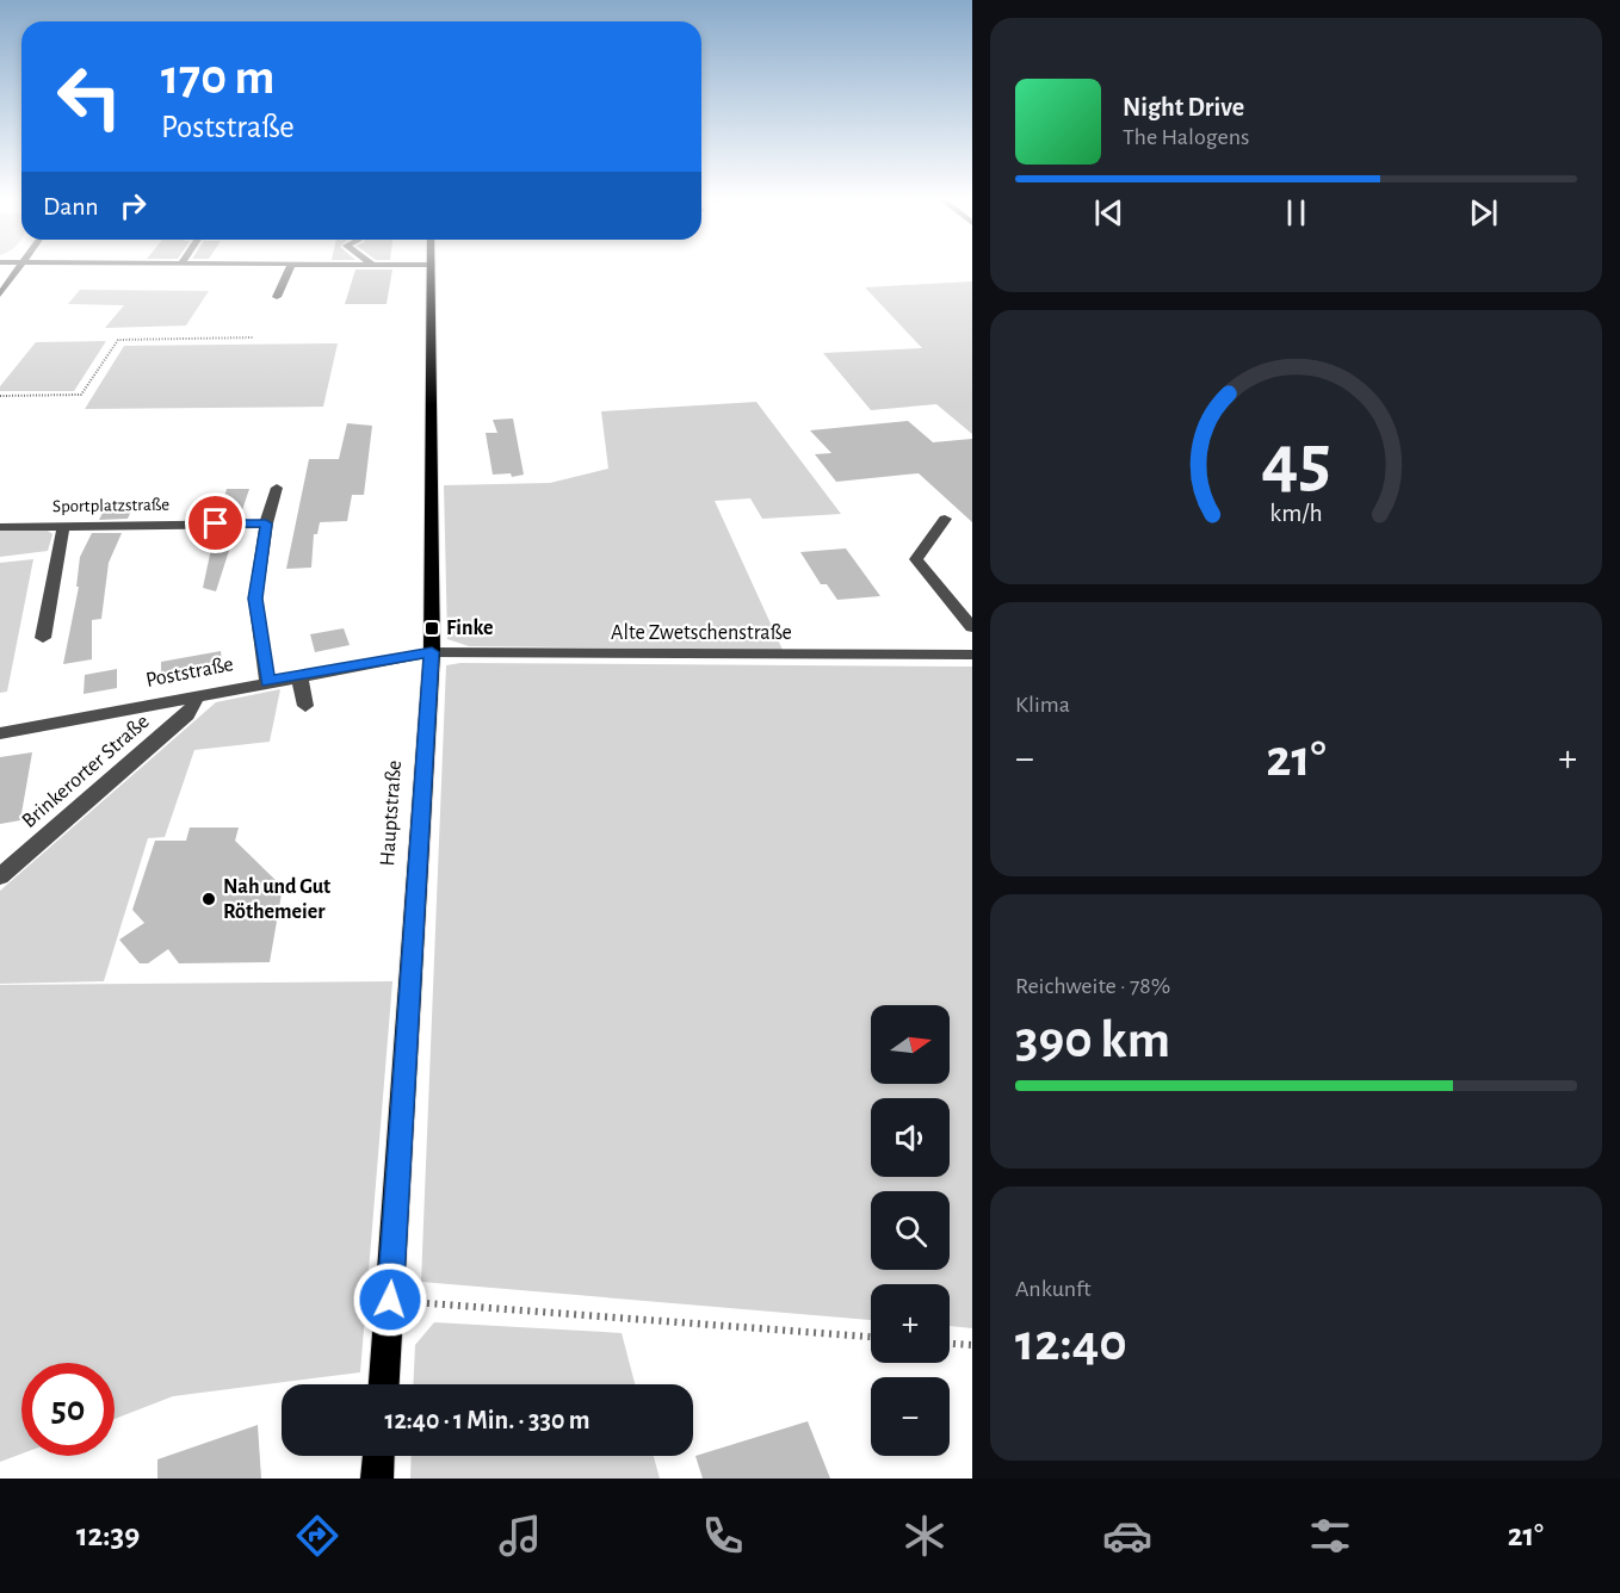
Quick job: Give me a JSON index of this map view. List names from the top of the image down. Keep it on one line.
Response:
{"streets":{"main road":["Hauptstraße"],"street":["Sportplatzstraße","Alte Zwetschenstraße","Poststraße","Brinkerorter Straße"]},"crossings":[["Alte Zwetschenstraße","Poststraße"],["Alte Zwetschenstraße","Hauptstraße"],["Poststraße","Brinkerorter Straße"],["Poststraße","Hauptstraße"]],"places":{"transit":["Finke"],"other":["Nah und Gut Röthemeier"]},"north":"right","page":{"turn":["170 m","Poststraße"],"song":["Night Drive","The Halogens"],"then":"Dann","tile":["Klima",["Reichweite · 78%","390 km"],["Ankunft","12:40"]],"heat":["−","21°","+"],"map_buttons":["+","−"],"limit":"50","trip":"12:40 · 1 Min. · 330 m","tabs":["12:39","21°"],"gauge":["45","km/h"]}}
